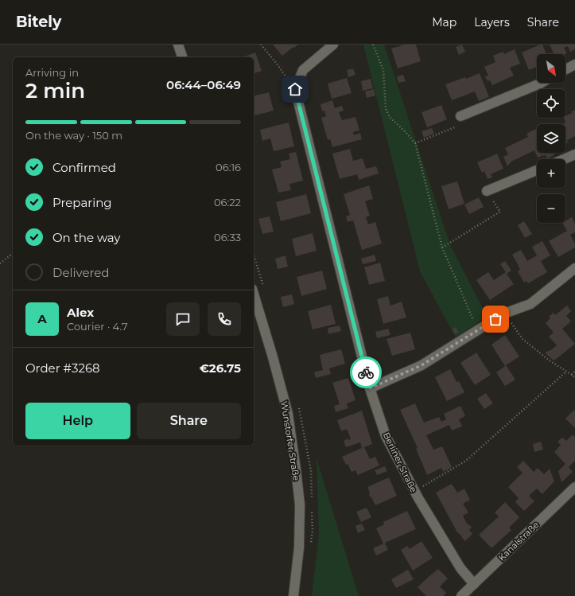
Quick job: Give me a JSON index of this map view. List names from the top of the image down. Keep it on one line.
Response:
{"streets":{"street":["Wunstorfer Straße","Berliner Straße","Kanalstraße"]},"crossings":[["Berliner Straße","Kanalstraße"]],"north":"bottom right","page":{"header":"Bitely","nav":["Map","Layers","Share"],"map_buttons":["+","−"],"heading":["2 min","Arriving in","06:44–06:49"],"panel":["Alex","Courier · 4.7","Order #3268","€26.75"],"bar":"On the way · 150 m","list":[["Confirmed","06:16"],["Preparing","06:22"],["On the way","06:33"],"Delivered"],"round":"A","buttons":["Help","Share"]}}
